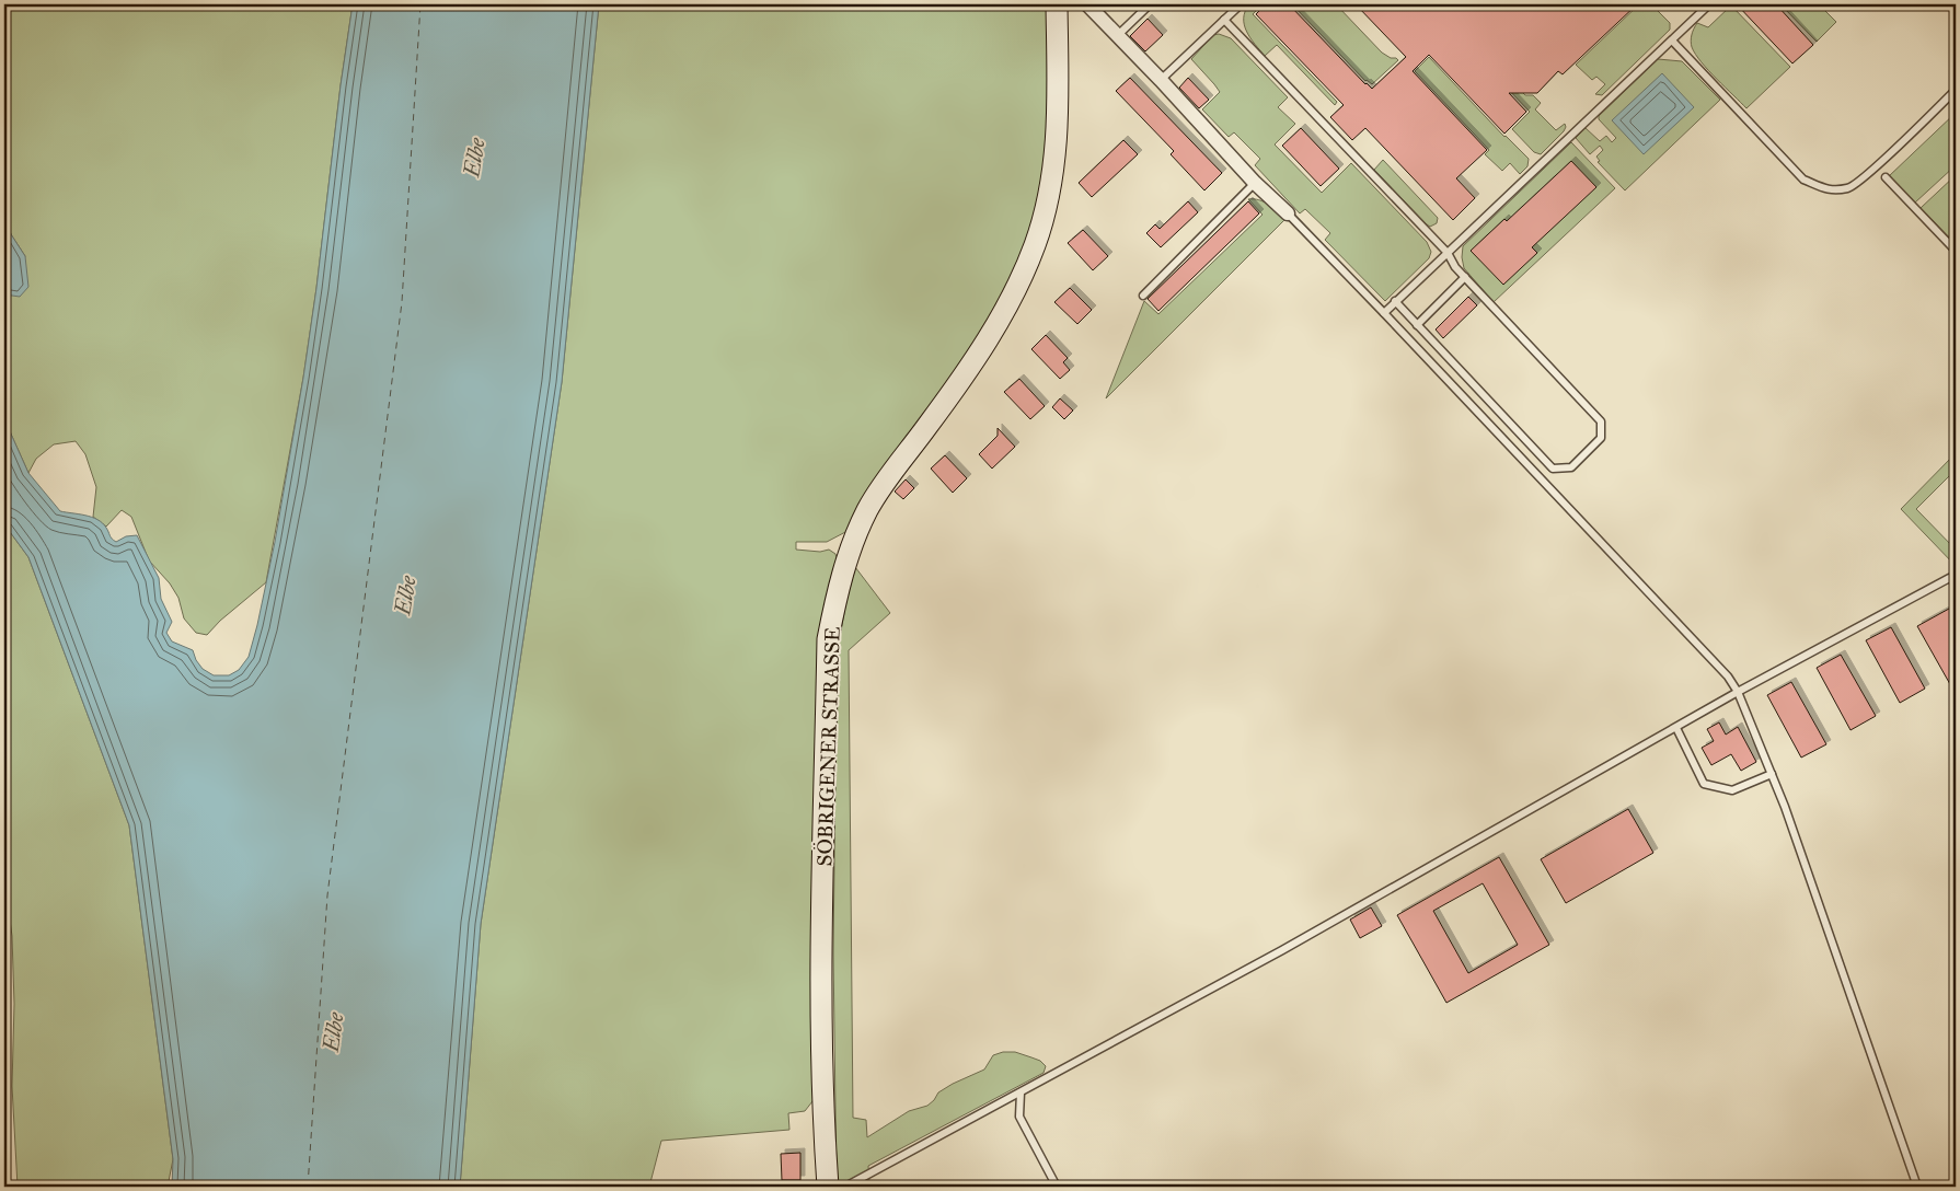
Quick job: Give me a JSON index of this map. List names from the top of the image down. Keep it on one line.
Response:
{"streets":{"street":["SÖBRIGENER STRASSE"]},"water":["Elbe"]}
